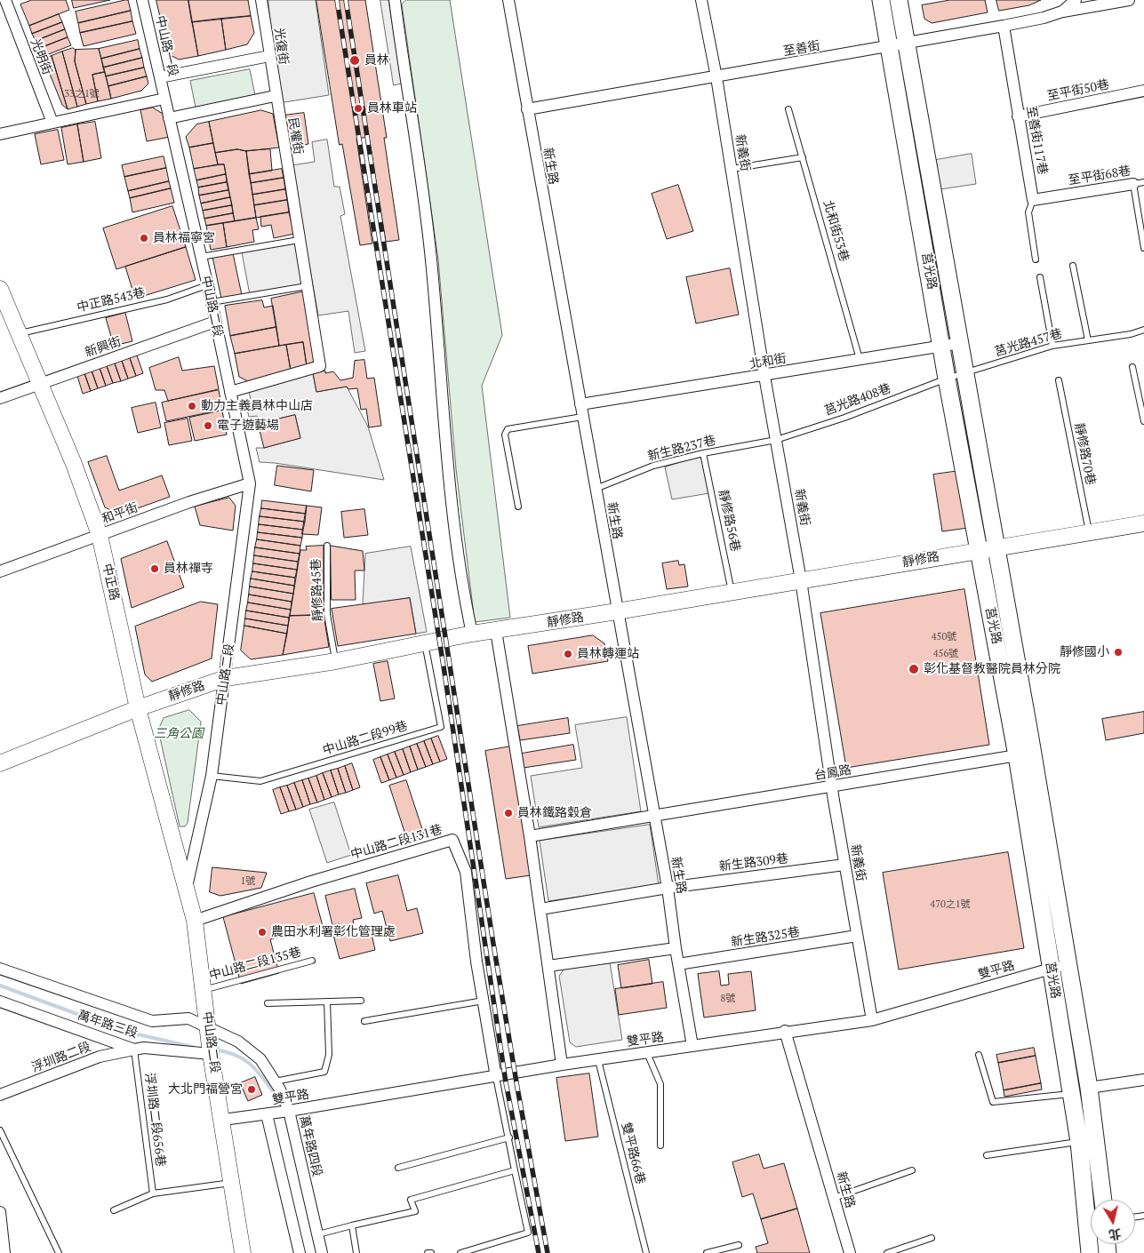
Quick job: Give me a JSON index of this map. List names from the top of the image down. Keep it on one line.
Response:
{"streets":{"main road":["莒光路"],"street":["中山路一段","光復街","至善街","光明街","至平街50巷","民權街","至善街117巷","新義街","新生路","至平街68巷","中山路二段","新興街","北和街","和平街","靜修路","中正路","台鳳路","中山路二段131巷","新生路309巷","新生路325巷","雙平路","萬年路三段","浮圳路二段","萬年路四段"],"lane":["北和街53巷","中正路543巷","莒光路457巷","莒光路408巷","新生路237巷","靜修路70巷","靜修路56巷","靜修路45巷","中山路二段99巷","中山路二段135巷","浮圳路二段656巷","雙平路66巷"]},"crossings":[["中山路一段","中山路二段"],["光復街","民權街"],["至善街","至善街117巷"],["至善街","新義街"],["至善街","新生路"],["至善街","莒光路"],["至平街50巷","至善街117巷"],["民權街","中山路二段"],["至善街117巷","至平街68巷"],["新義街","北和街"],["新義街","莒光路408巷"],["新義街","新生路237巷"],["新義街","靜修路"],["新義街","台鳳路"],["新義街","新生路309巷"],["新義街","新生路325巷"],["新義街","雙平路"],["新生路","北和街"],["新生路","新生路237巷"],["新生路","靜修路"],["新生路","台鳳路"],["新生路","新生路309巷"],["新生路","新生路325巷"],["新生路","雙平路"],["北和街53巷","北和街"],["莒光路","莒光路457巷"],["莒光路","北和街"],["莒光路","莒光路408巷"],["莒光路","靜修路"],["莒光路","台鳳路"],["莒光路","雙平路"],["中正路543巷","中山路二段"],["中正路543巷","中正路"],["中山路二段","新興街"],["中山路二段","和平街"],["中山路二段","靜修路"],["中山路二段","中正路"],["中山路二段","中山路二段99巷"],["中山路二段","中山路二段131巷"],["中山路二段","中山路二段135巷"],["中山路二段","雙平路"],["中山路二段","萬年路三段"],["中山路二段","萬年路四段"],["莒光路457巷","莒光路408巷"],["新興街","中正路"],["莒光路408巷","新生路237巷"],["新生路237巷","靜修路56巷"],["靜修路70巷","靜修路"],["和平街","中正路"],["靜修路56巷","靜修路"],["靜修路","中正路"],["靜修路","靜修路45巷"],["靜修路","中山路二段99巷"],["中山路二段131巷","雙平路"],["雙平路","萬年路四段"],["雙平路","雙平路66巷"],["萬年路三段","浮圳路二段"],["萬年路三段","浮圳路二段656巷"],["萬年路三段","萬年路四段"],["浮圳路二段","浮圳路二段656巷"]],"parks":["三角公園"],"places":["員林","員林車站","員林福寧宮","動力主義員林中山店","電子遊藝場","員林禪寺","靜修國小","員林轉運站","彰化基督教醫院員林分院","員林鐵路穀倉","農田水利署彰化管理處","大北門福營宮"],"house_numbers":["33之1號","450號","456號","1號","470之1號","8號"],"north":"bottom"}
